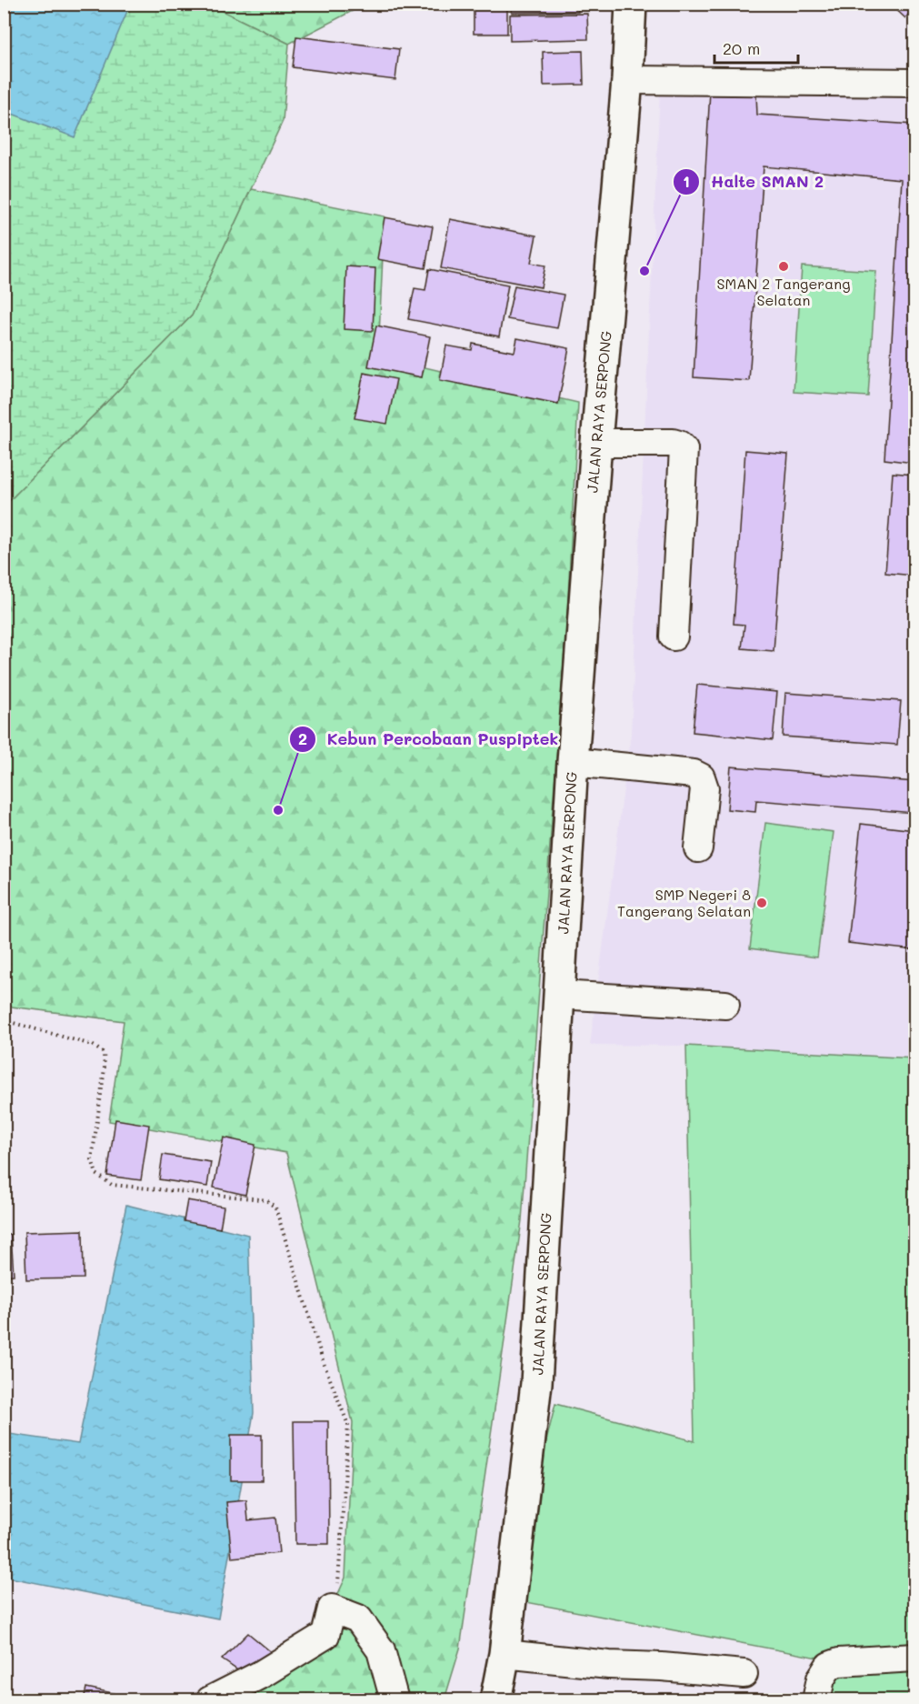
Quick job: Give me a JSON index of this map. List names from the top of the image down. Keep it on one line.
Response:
{"streets":{"main road":["JALAN RAYA SERPONG"]},"places":["SMAN 2 Tangerang Selatan","Halte SMAN 2","Kebun Percobaan Puspiptek","SMP Negeri 8 Tangerang Selatan"],"scale_bar":"20 m"}
